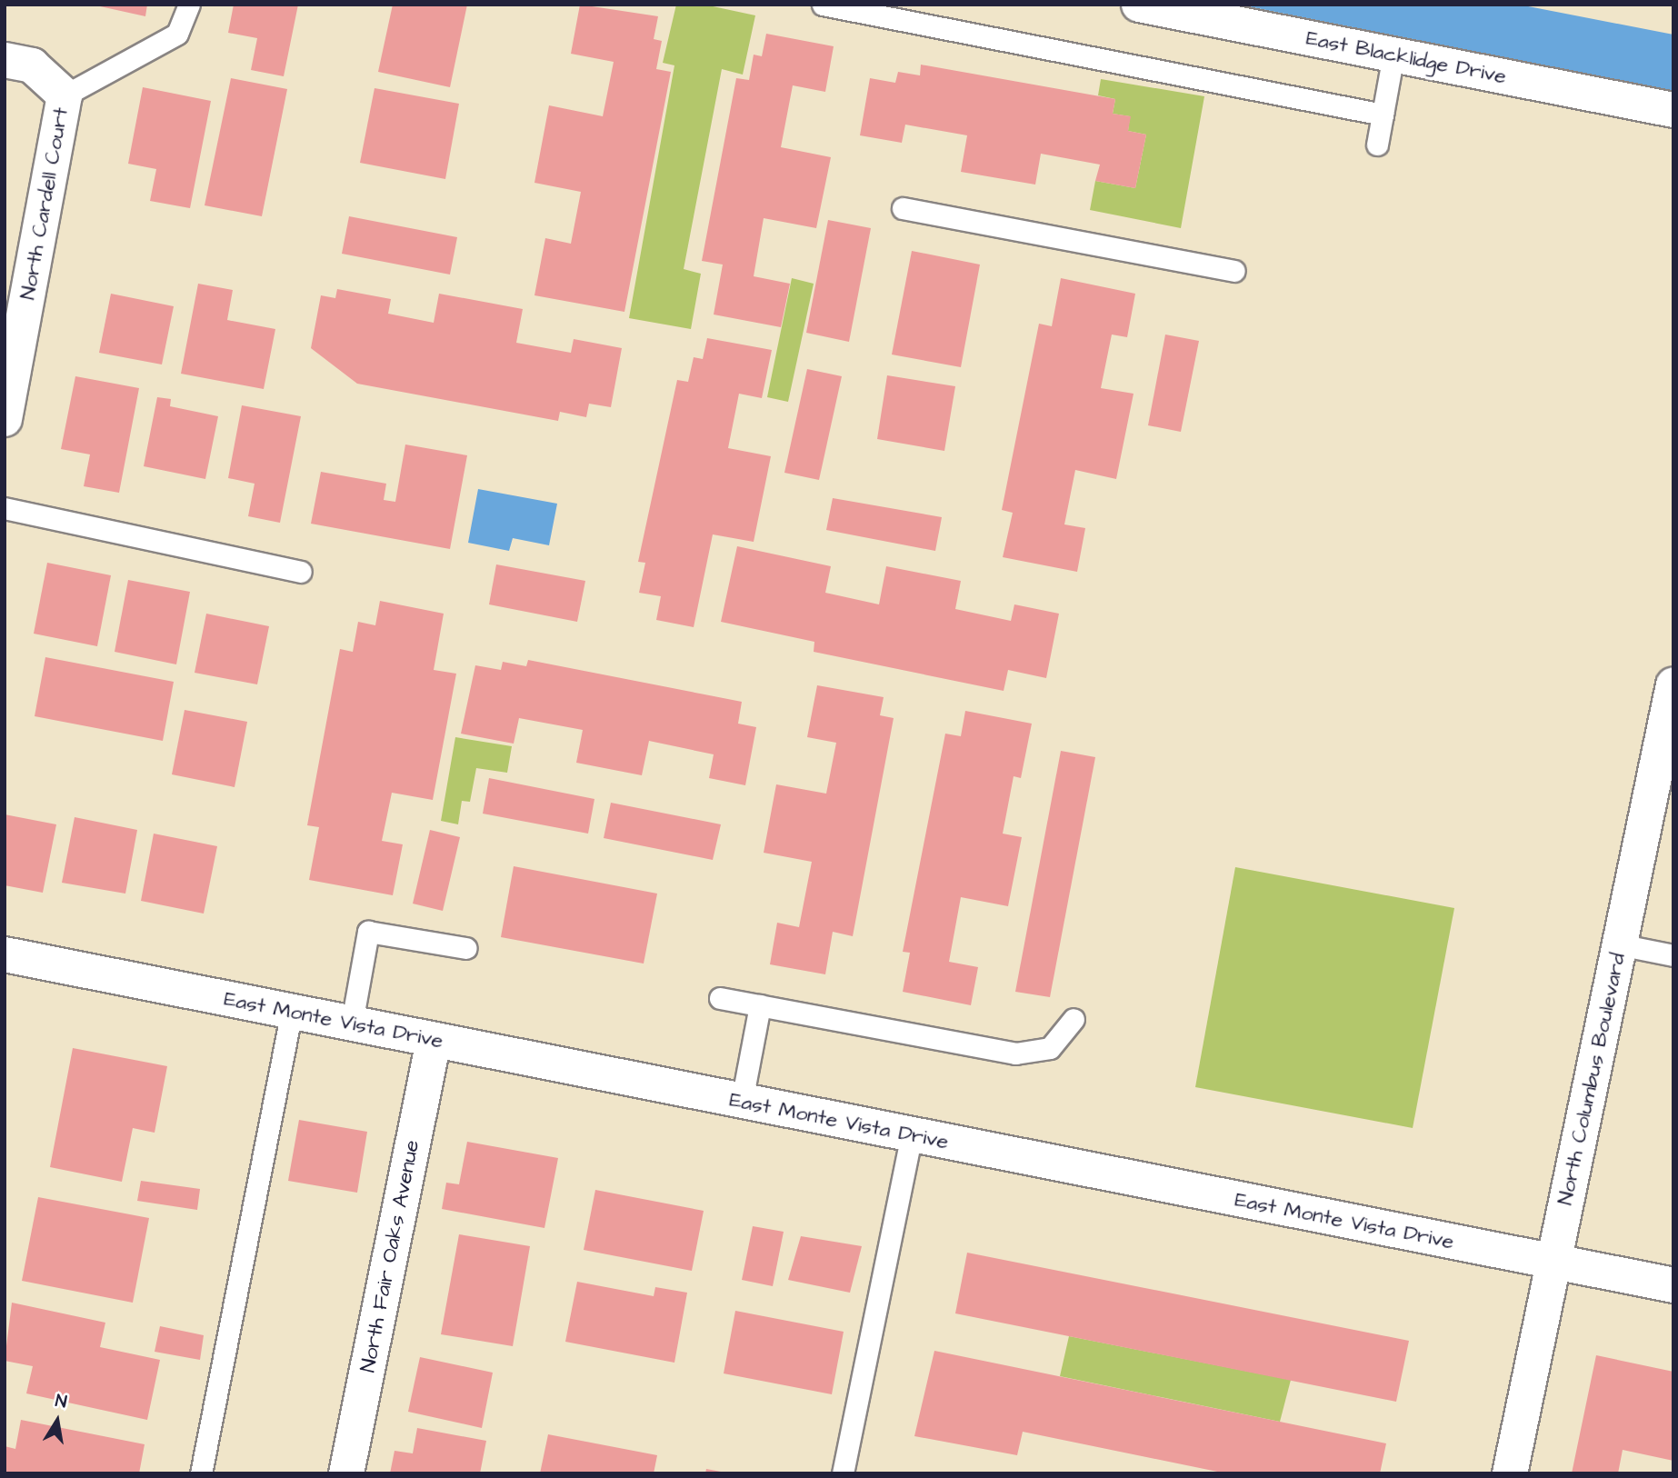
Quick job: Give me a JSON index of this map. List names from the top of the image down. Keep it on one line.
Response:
{"streets":{"street":["East Blacklidge Drive","North Cardell Court","East Monte Vista Drive","North Columbus Boulevard","North Fair Oaks Avenue"]},"crossings":[["East Monte Vista Drive","North Columbus Boulevard"],["East Monte Vista Drive","North Fair Oaks Avenue"]],"north":"top"}
